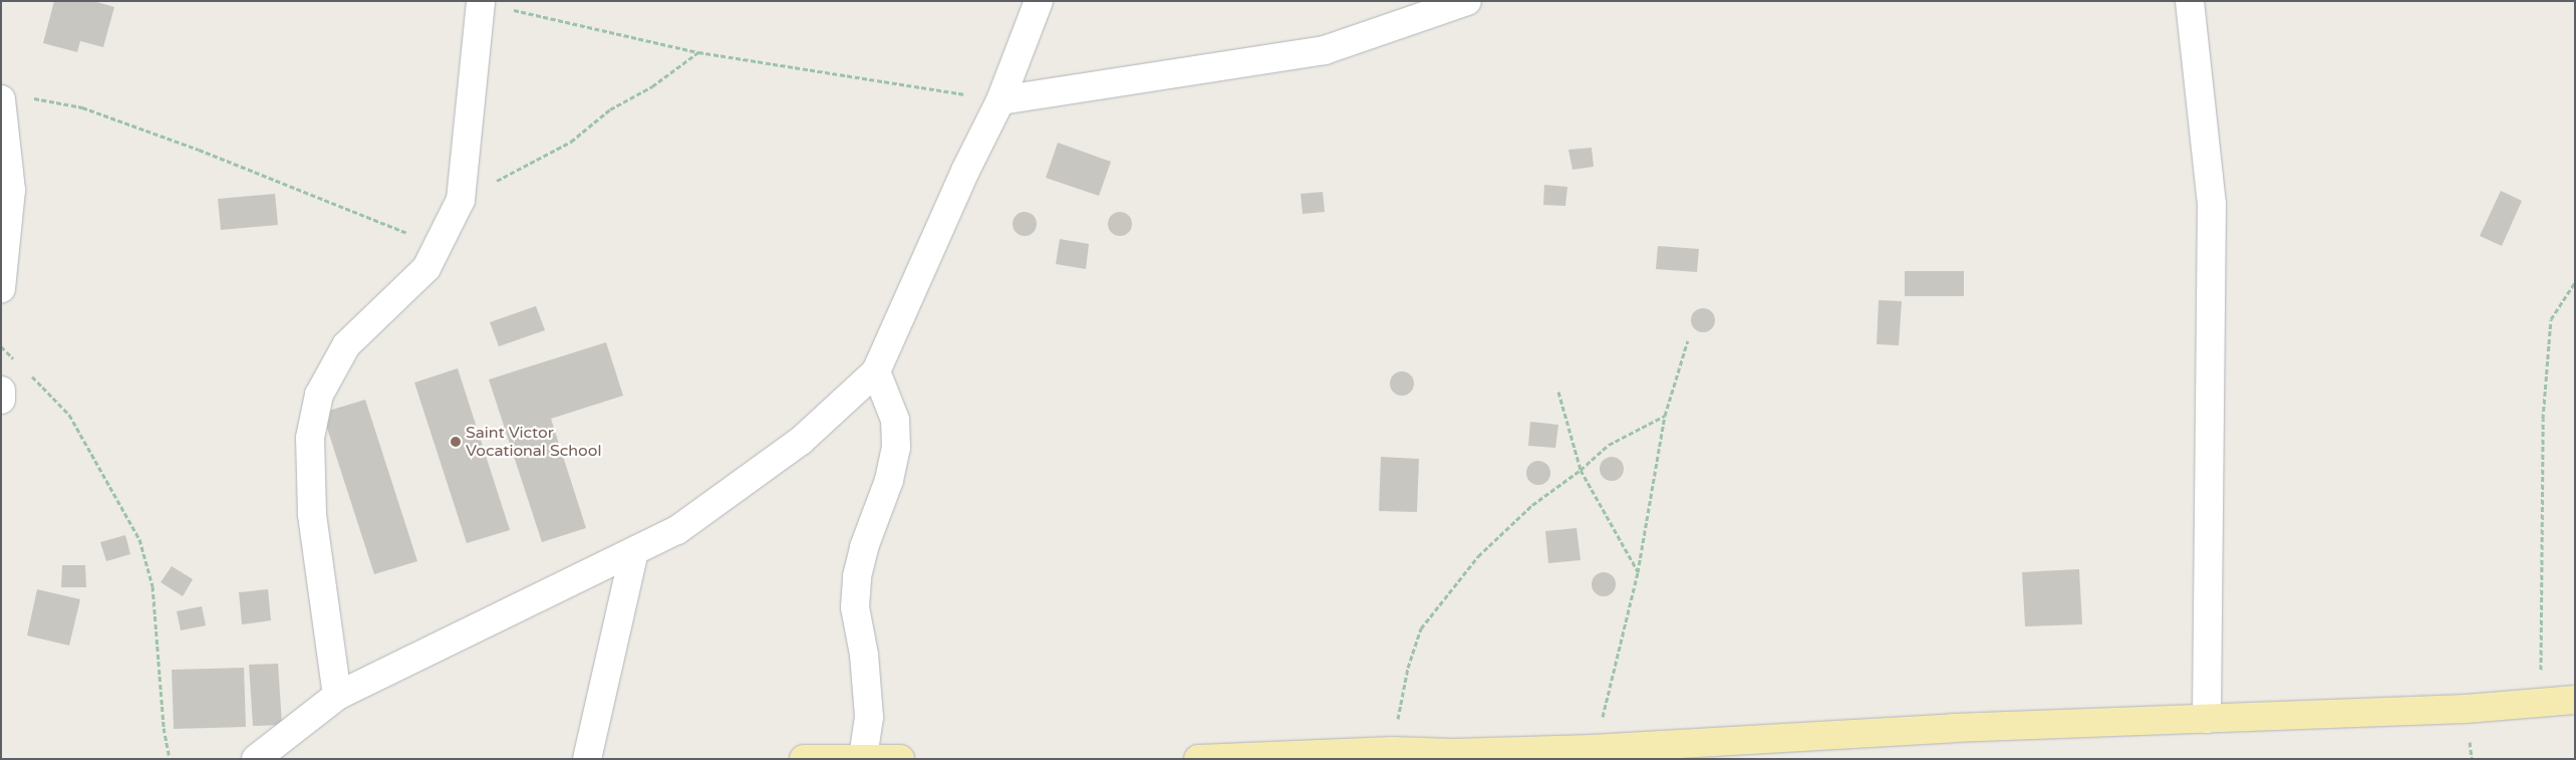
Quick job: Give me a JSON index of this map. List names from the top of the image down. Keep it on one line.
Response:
{"places":["Saint Victor Vocational School"]}
